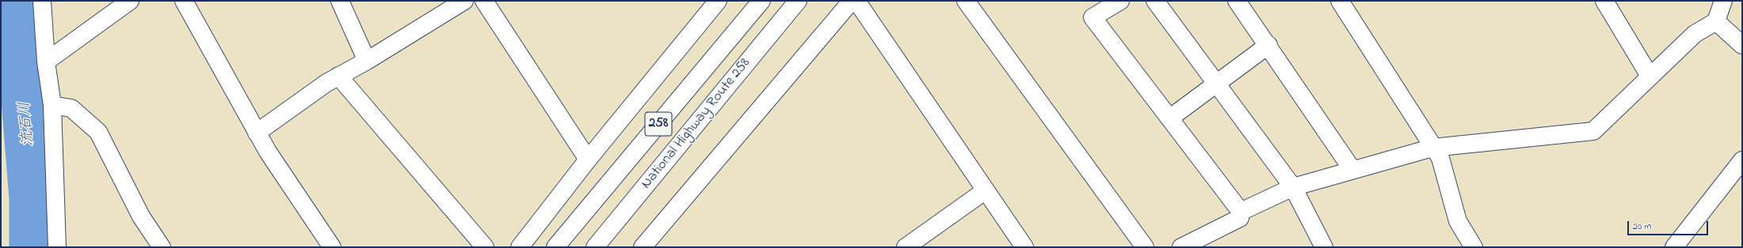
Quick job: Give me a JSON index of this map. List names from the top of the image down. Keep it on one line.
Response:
{"streets":{"main road":["258","National Highway Route 258"]},"water":["流石川"],"scale_bar":"20 m"}
